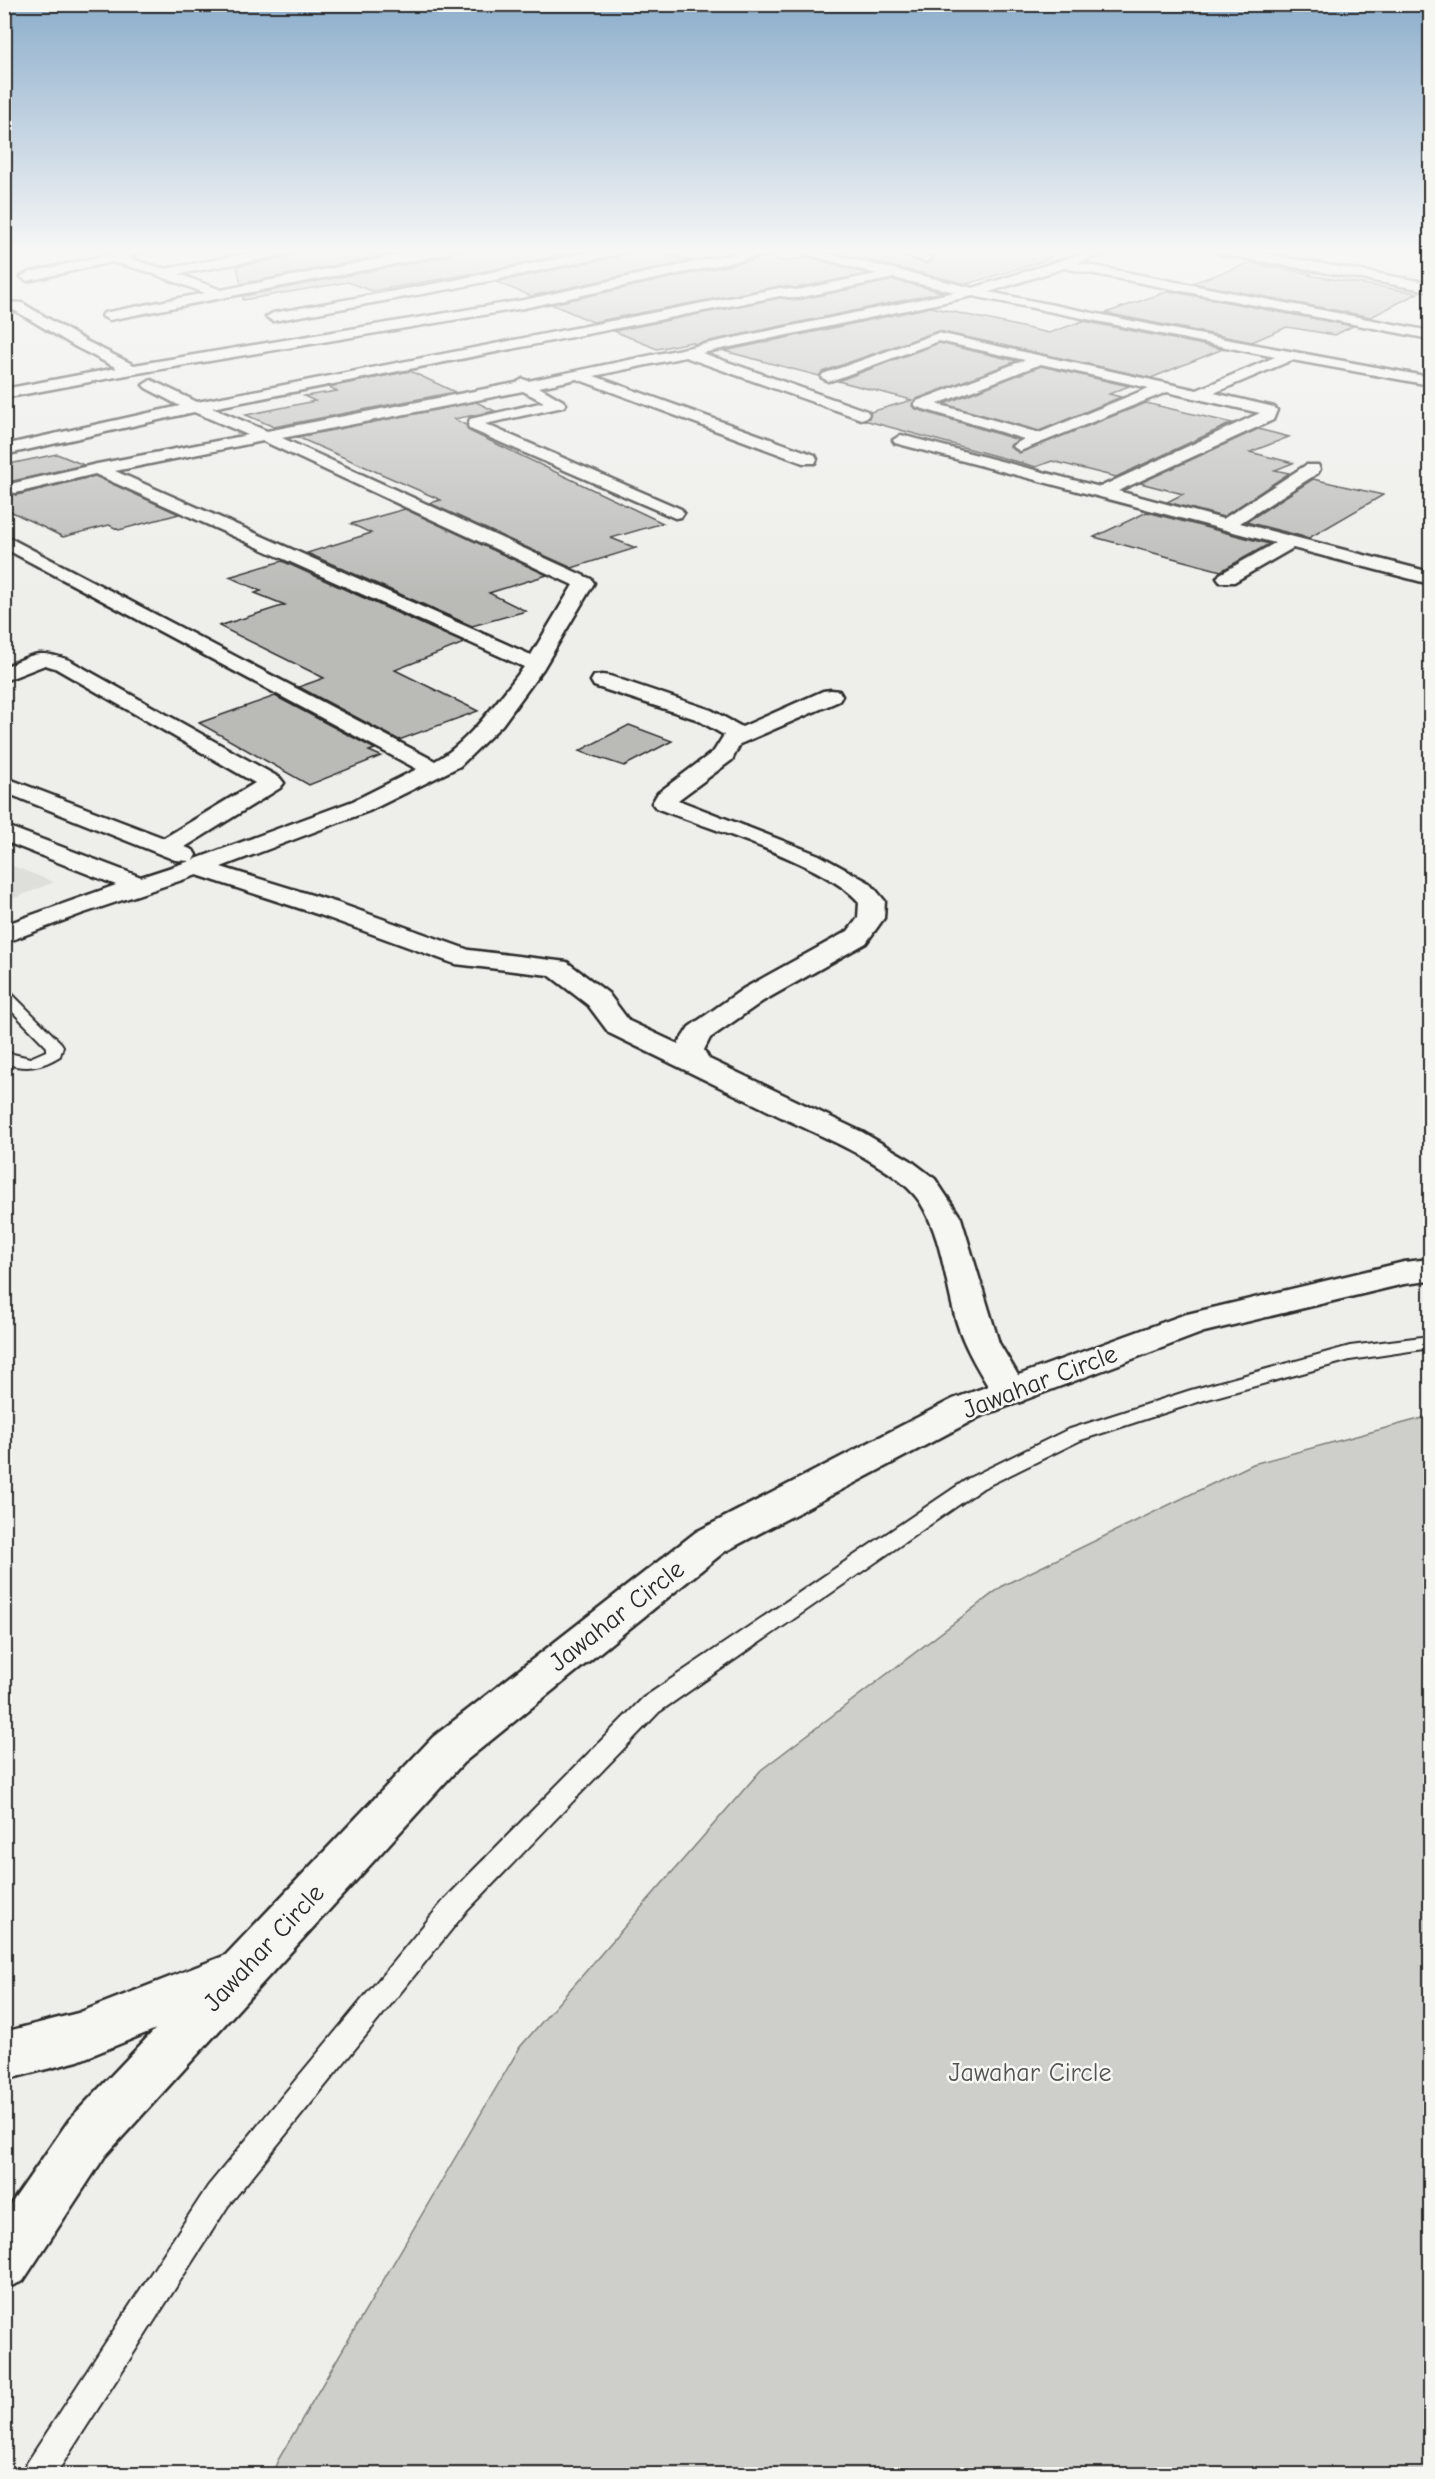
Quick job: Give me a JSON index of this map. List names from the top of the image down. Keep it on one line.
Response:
{"streets":{"street":["Jawahar Circle"]},"parks":["Jawahar Circle"]}
